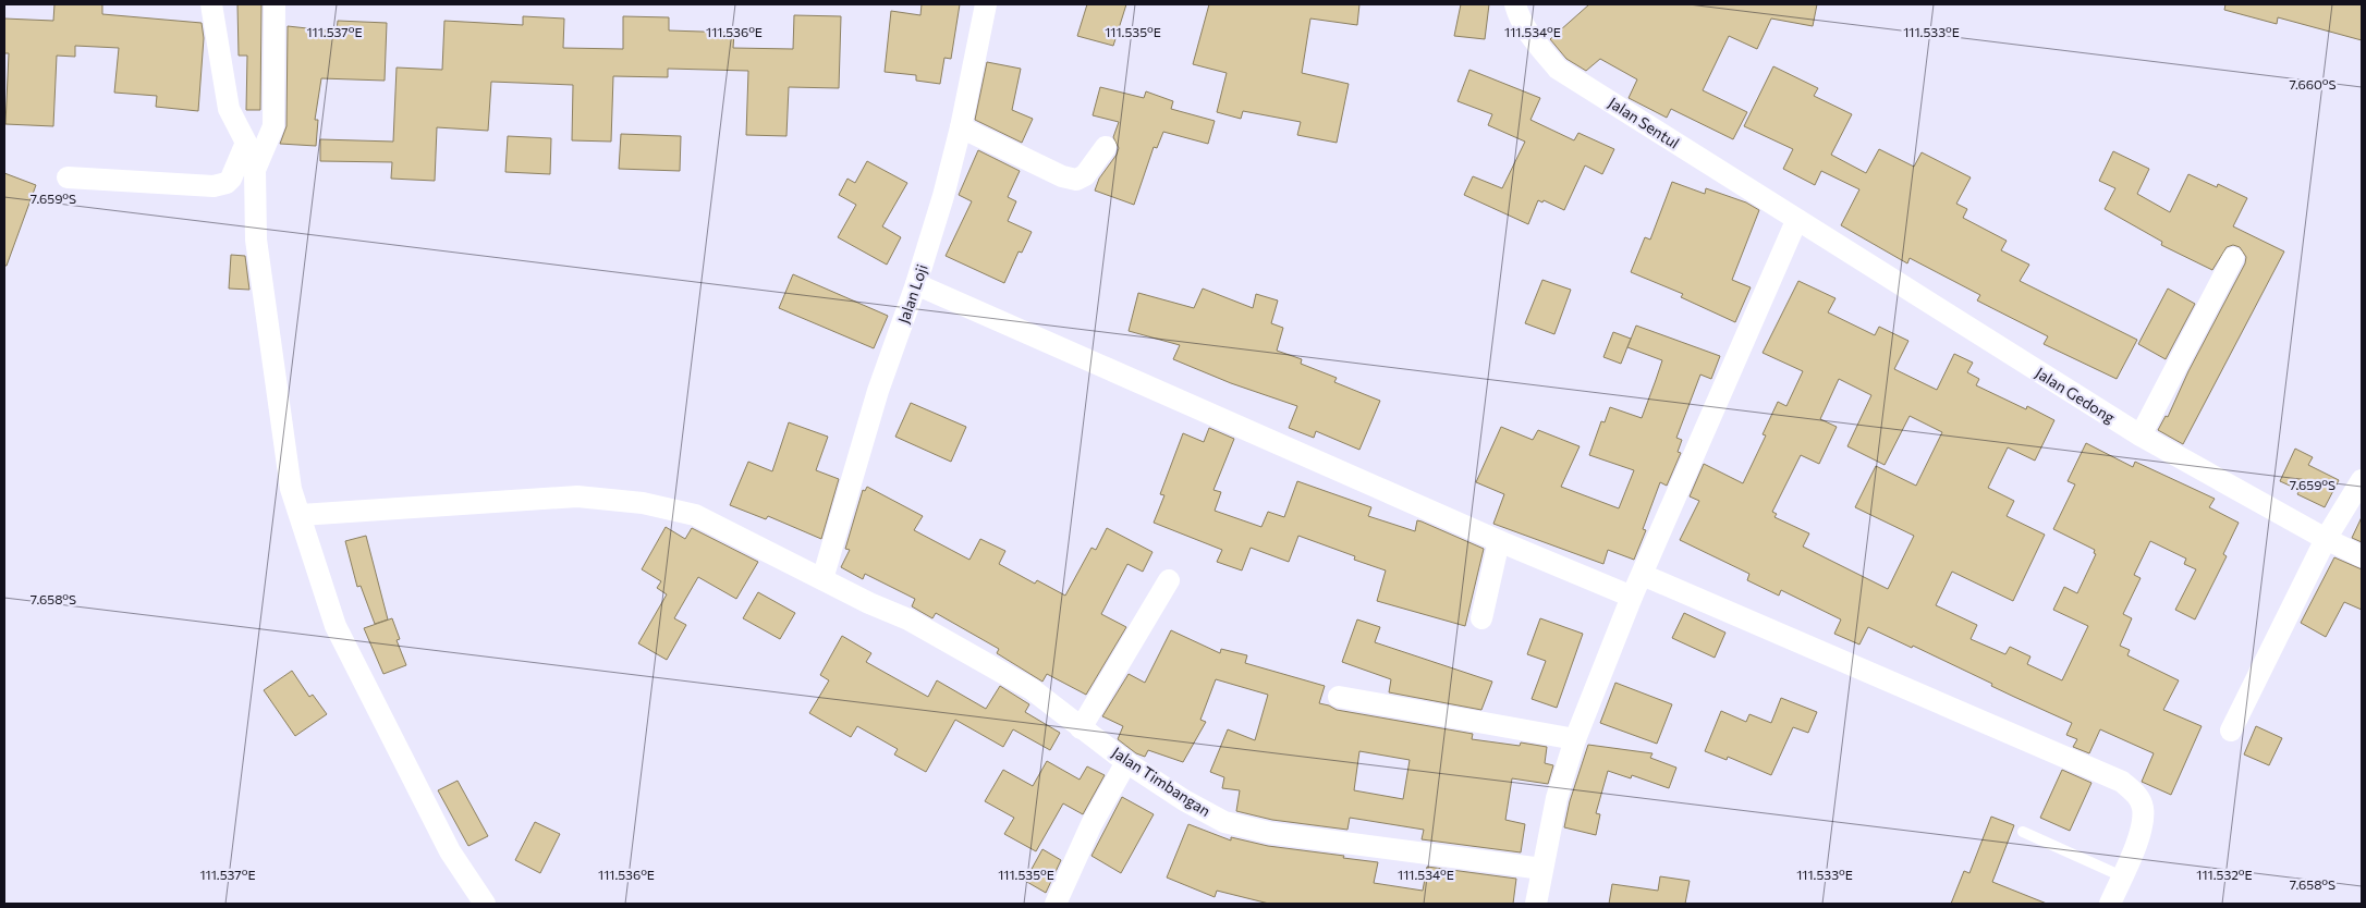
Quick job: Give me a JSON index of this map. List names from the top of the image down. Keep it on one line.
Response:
{"streets":{"street":["Jalan Sentul","Jalan Loji","Jalan Gedong","Jalan Timbangan"]},"crossings":[["Jalan Sentul","Jalan Gedong"],["Jalan Loji","Jalan Timbangan"]],"coordinates":["111.537°E","111.536°E","111.535°E","111.534°E","111.533°E","7.660°S","7.659°S","7.658°S","111.532°E"]}
